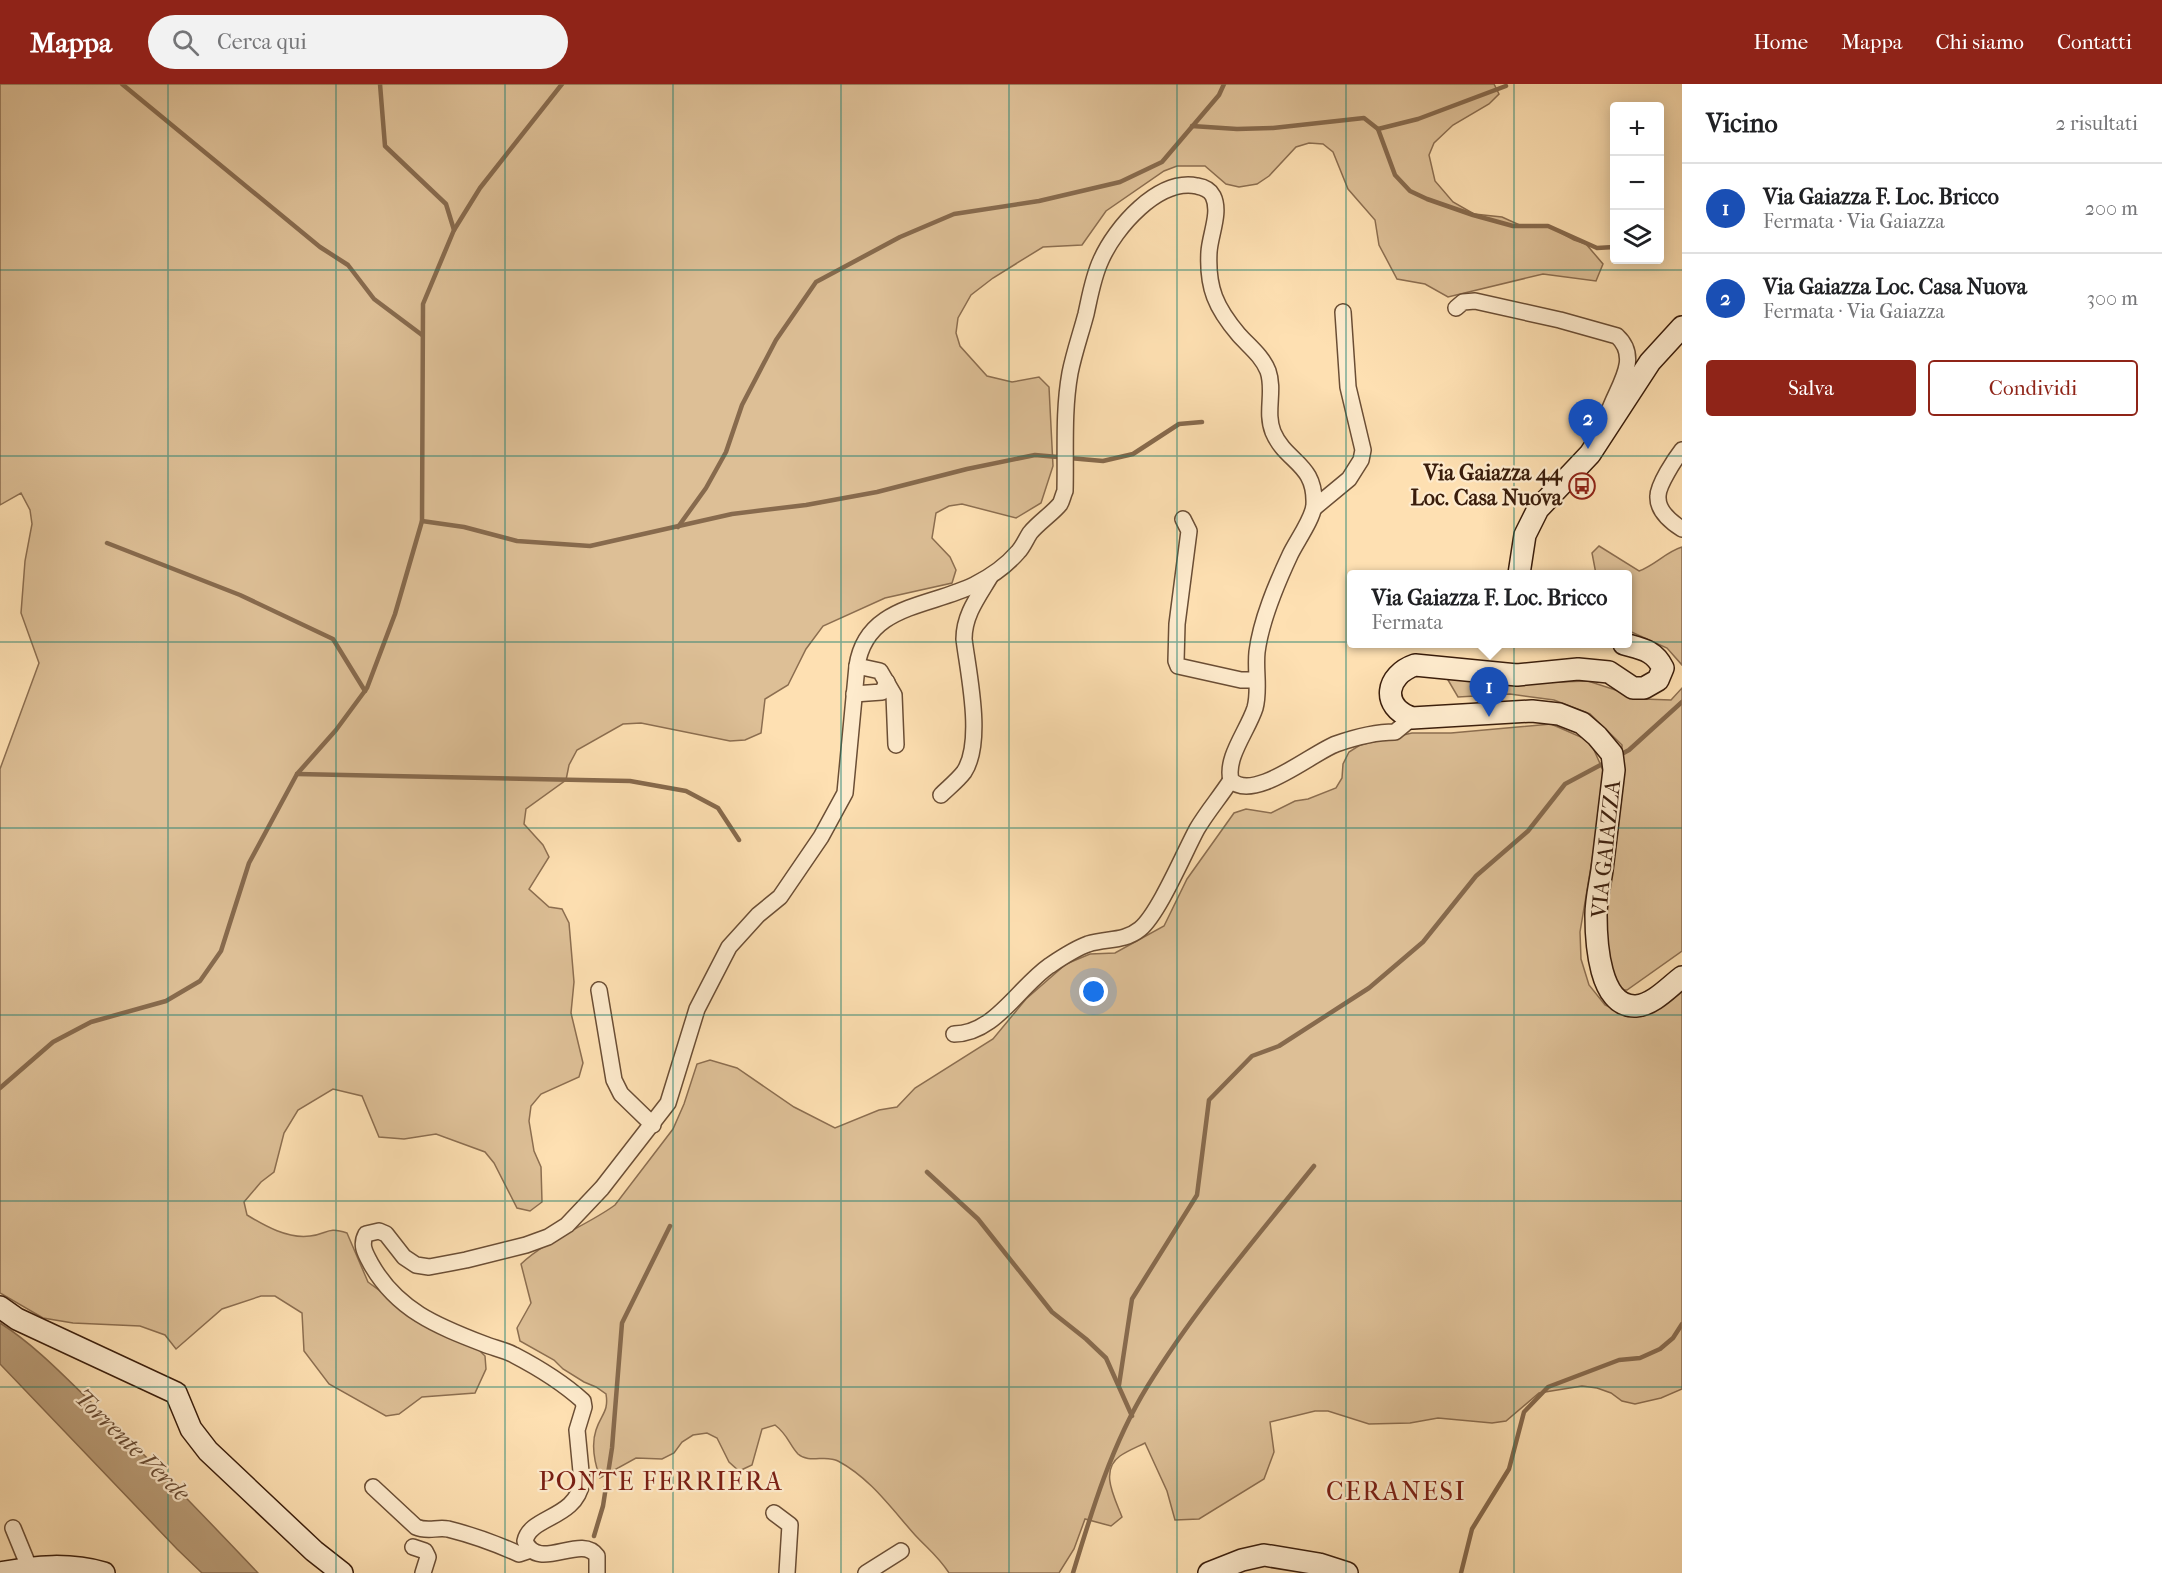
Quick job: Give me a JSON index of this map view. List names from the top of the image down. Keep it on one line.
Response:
{"streets":{"main road":["VIA GAIAZZA"]},"districts":["PONTE FERRIERA","CERANESI"],"water":["Torrente Verde"],"places":{"bus stop":["Via Gaiazza 44 Loc. Casa Nuova"]},"page":{"header":"Mappa","search":"Cerca qui","nav":["Home","Mappa","Chi siamo","Contatti"],"heading":["Vicino","2 risultati"],"map_buttons":["+","−"],"list":[{"mark":"1","name":"Via Gaiazza F. Loc. Bricco","note":"Fermata · Via Gaiazza","value":"200 m"},{"mark":"2","name":"Via Gaiazza Loc. Casa Nuova","note":"Fermata · Via Gaiazza","value":"300 m"}],"buttons":["Salva","Condividi"],"pins":["2","1"],"popup":["Via Gaiazza F. Loc. Bricco","Fermata"]}}
